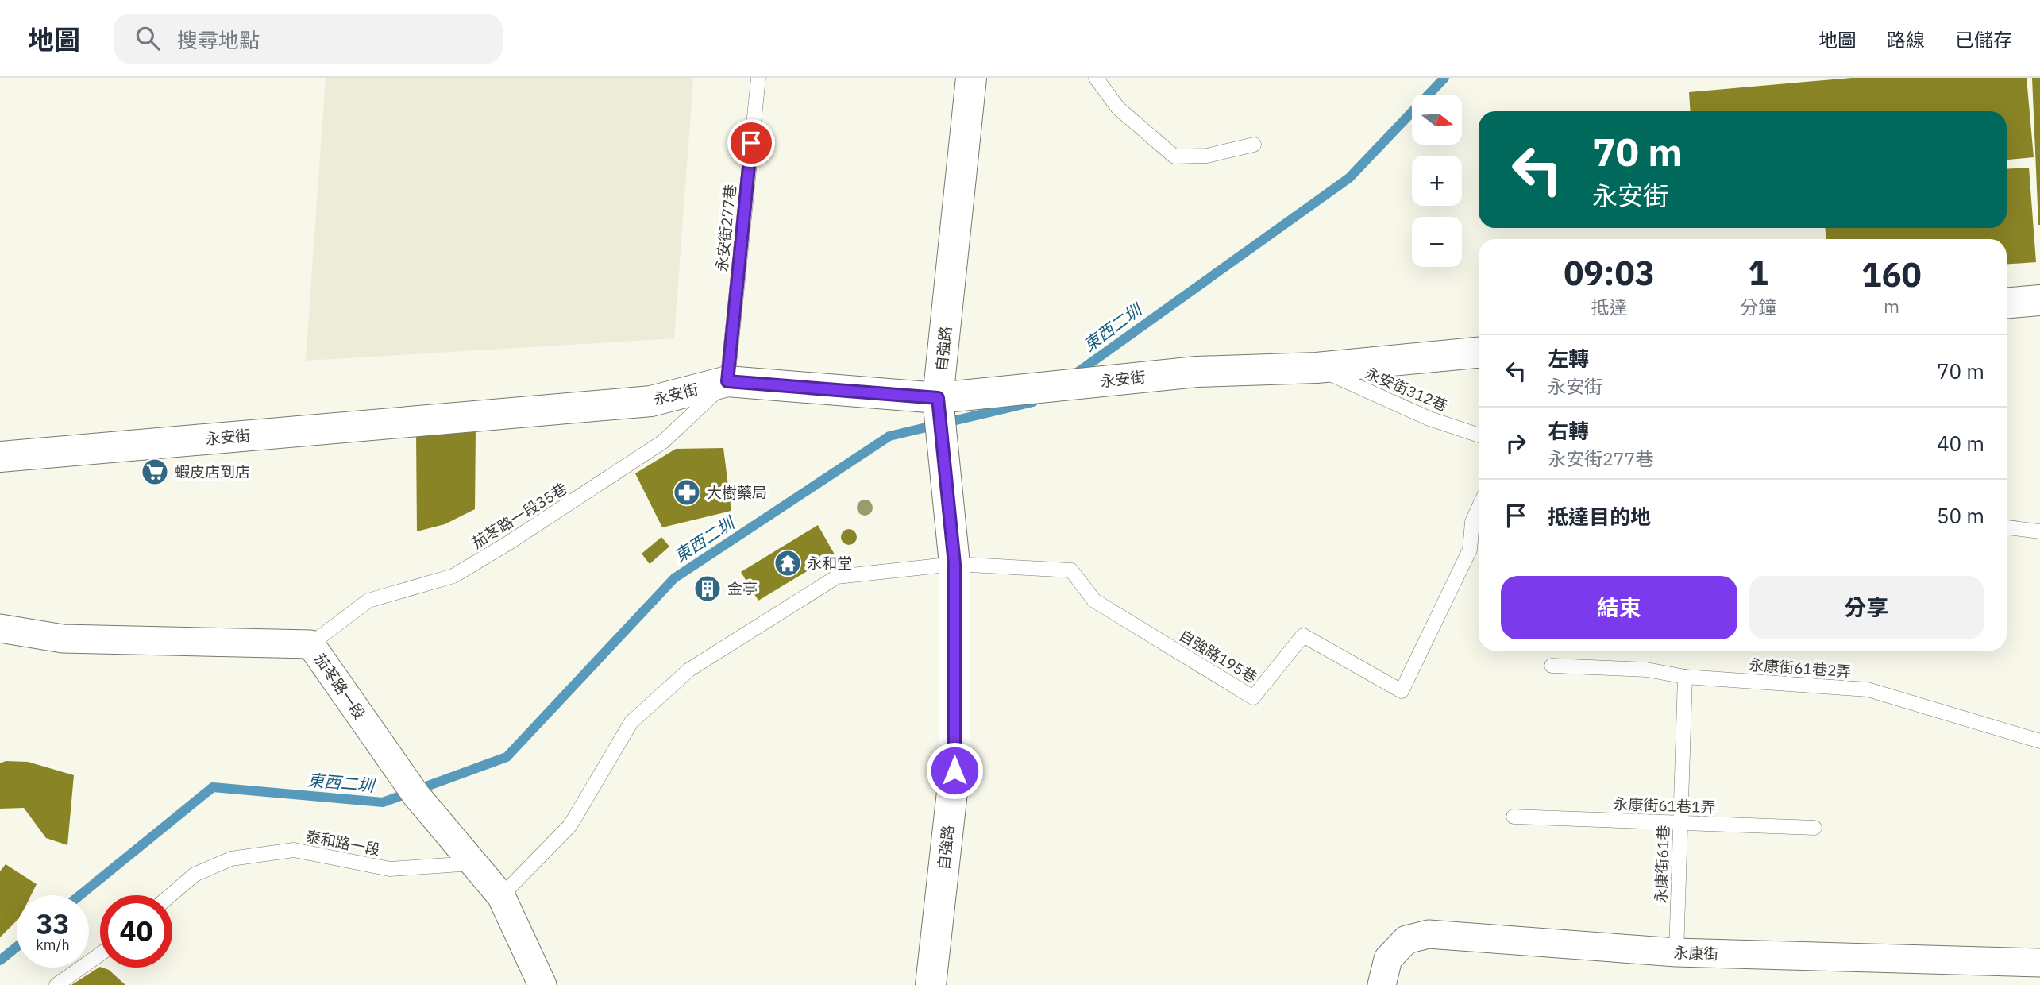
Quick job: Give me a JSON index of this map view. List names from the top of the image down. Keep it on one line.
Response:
{"streets":{"street":["自強路","永安街","茄苳路一段","永康街"],"lane":["永安街277巷","永安街312巷","茄苳路一段35巷","自強路195巷","永康街61巷2弄","永康街61巷1弄","泰和路一段","永康街61巷"]},"crossings":[["永安街277巷","永安街"],["永安街277巷","茄苳路一段35巷"],["自強路","永安街"],["自強路","自強路195巷"],["永安街","永安街312巷"],["永安街","茄苳路一段35巷"],["茄苳路一段35巷","茄苳路一段"],["永康街61巷2弄","永康街61巷"],["茄苳路一段","泰和路一段"],["永康街61巷1弄","永康街61巷"],["永康街61巷","永康街"]],"water":["東西二圳"],"places":{"supermarket":["蝦皮店到店"],"pharmacy":["大樹藥局"],"temple":["永和堂"],"building":["金亭"]},"north":"right","page":{"header":"地圖","search":"搜尋地點","nav":["地圖","路線","已儲存"],"map_buttons":["+","−"],"turn":["70 m","永安街"],"eta":["09:03","抵達","1","分鐘","160","m"],"list":[{"name":"左轉","note":"永安街","value":"70 m"},{"name":"右轉","note":"永安街277巷","value":"40 m"},{"name":"抵達目的地","value":"50 m"}],"buttons":["結束","分享"],"speed":"33 km/h","limit":"40"}}
